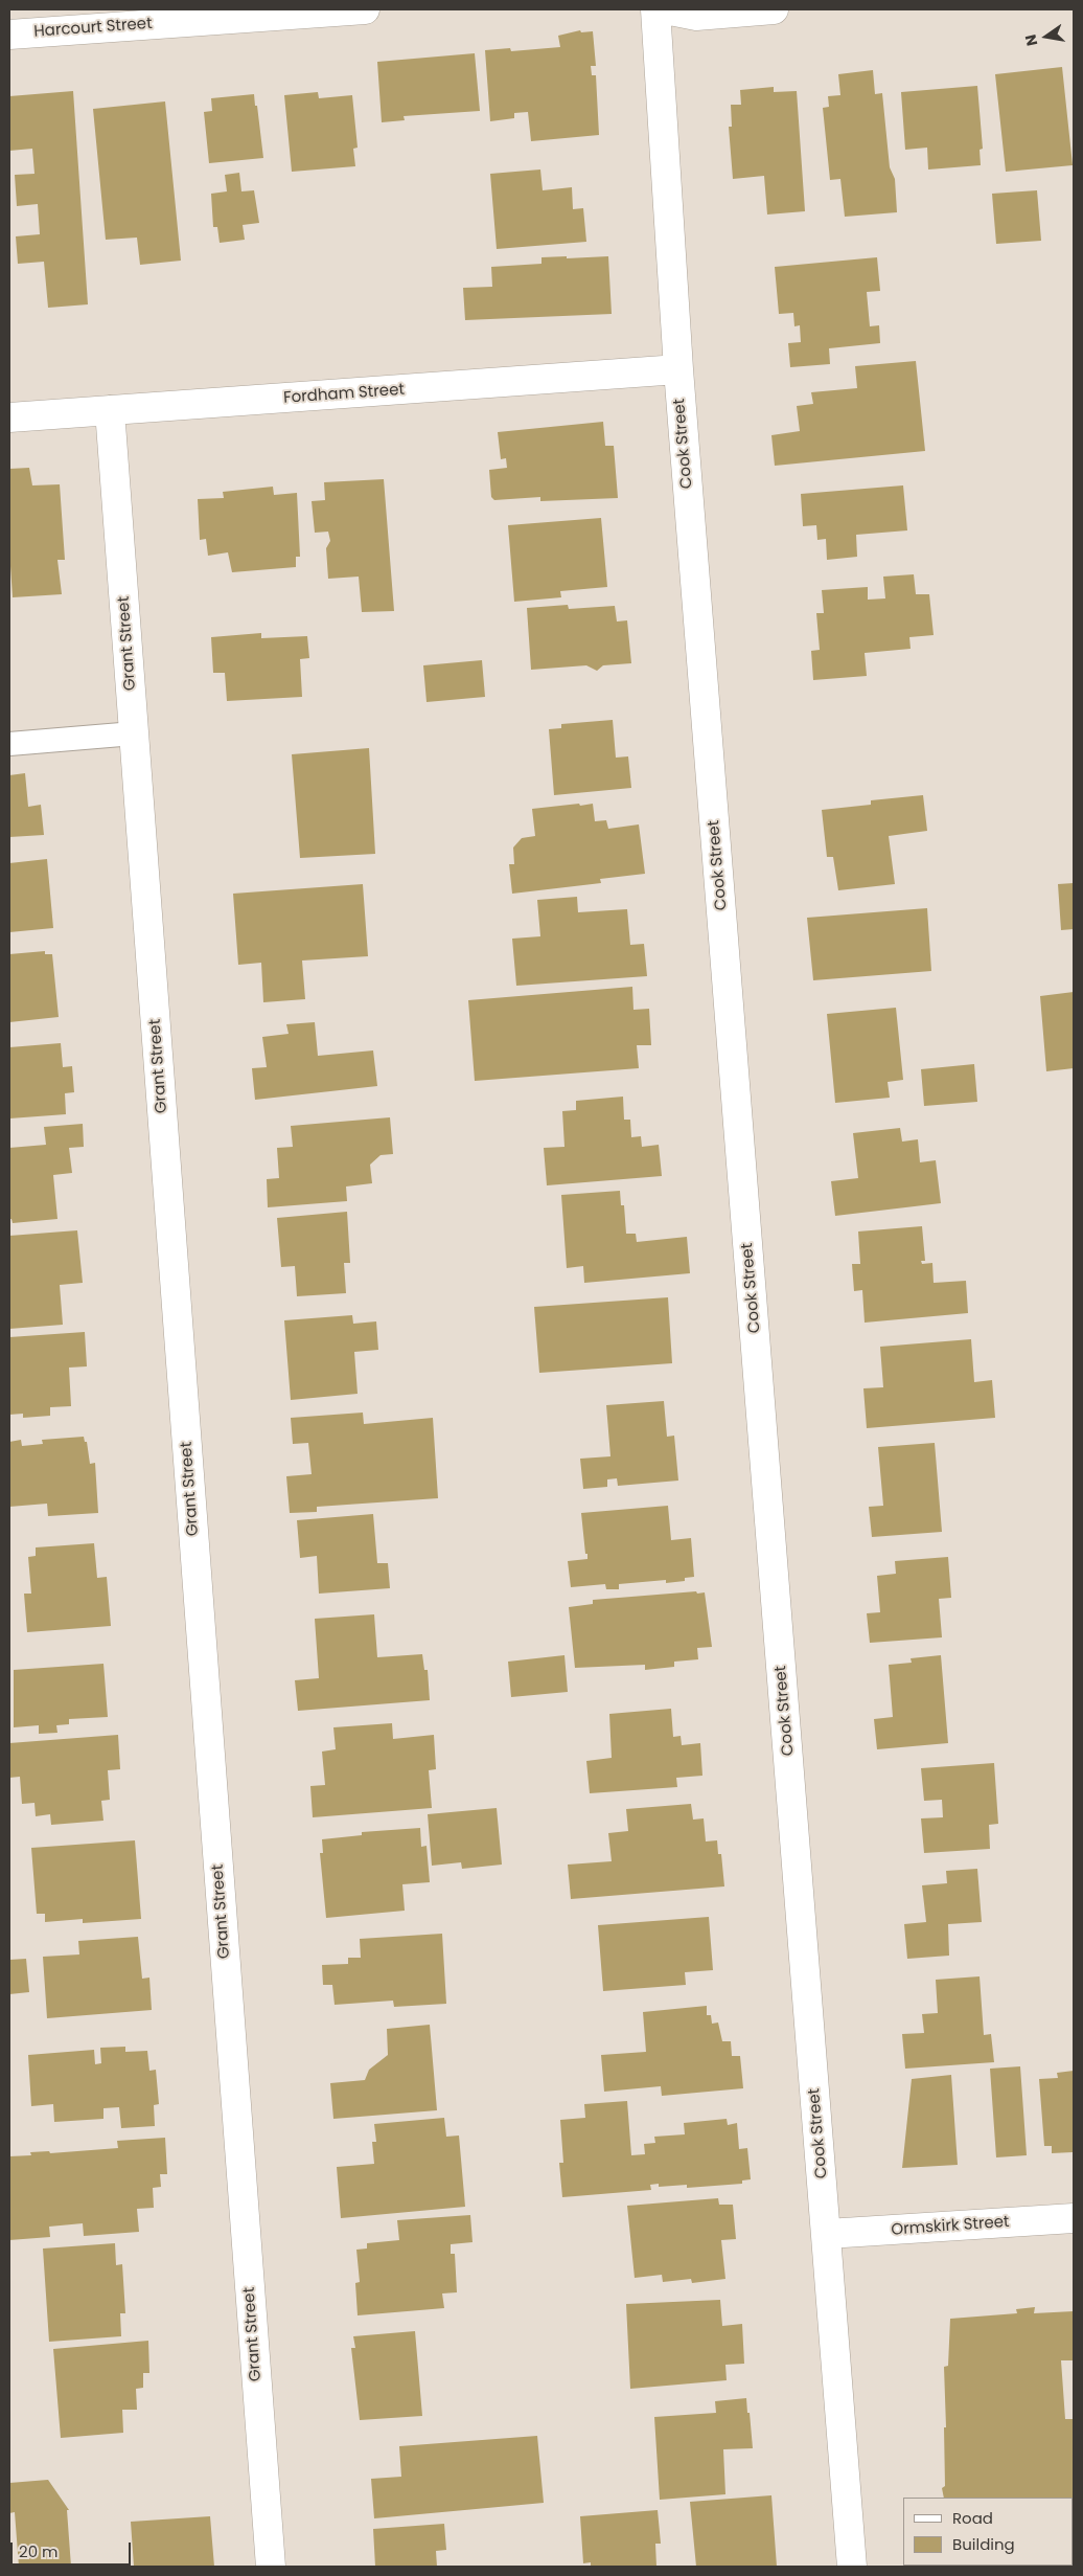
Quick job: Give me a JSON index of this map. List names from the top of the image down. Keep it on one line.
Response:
{"streets":{"street":["Harcourt Street","Fordham Street","Cook Street","Grant Street","Ormskirk Street"]},"crossings":[["Fordham Street","Cook Street"],["Fordham Street","Grant Street"],["Cook Street","Ormskirk Street"]],"legend":["Road","Building"],"scale_bar":"20 m","north":"left"}
